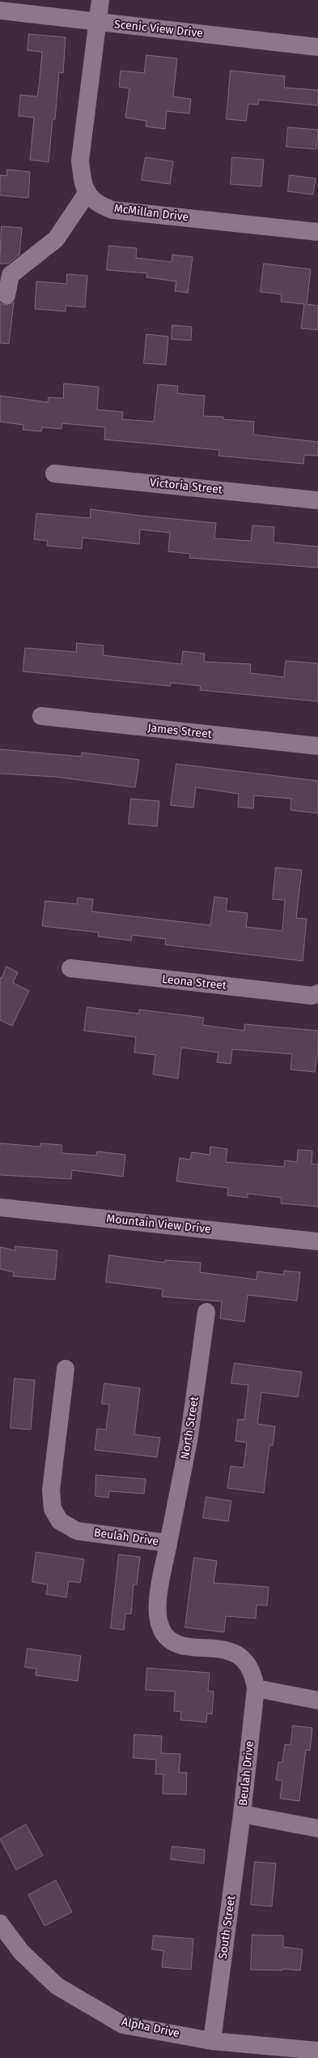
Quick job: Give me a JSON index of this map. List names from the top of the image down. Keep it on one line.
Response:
{"streets":{"street":["Scenic View Drive","McMillan Drive","Victoria Street","James Street","Leona Street","Mountain View Drive","North Street","Beulah Drive","South Street","Alpha Drive"]},"crossings":[["Scenic View Drive","McMillan Drive"],["North Street","Beulah Drive"],["Beulah Drive","South Street"],["South Street","Alpha Drive"]]}
